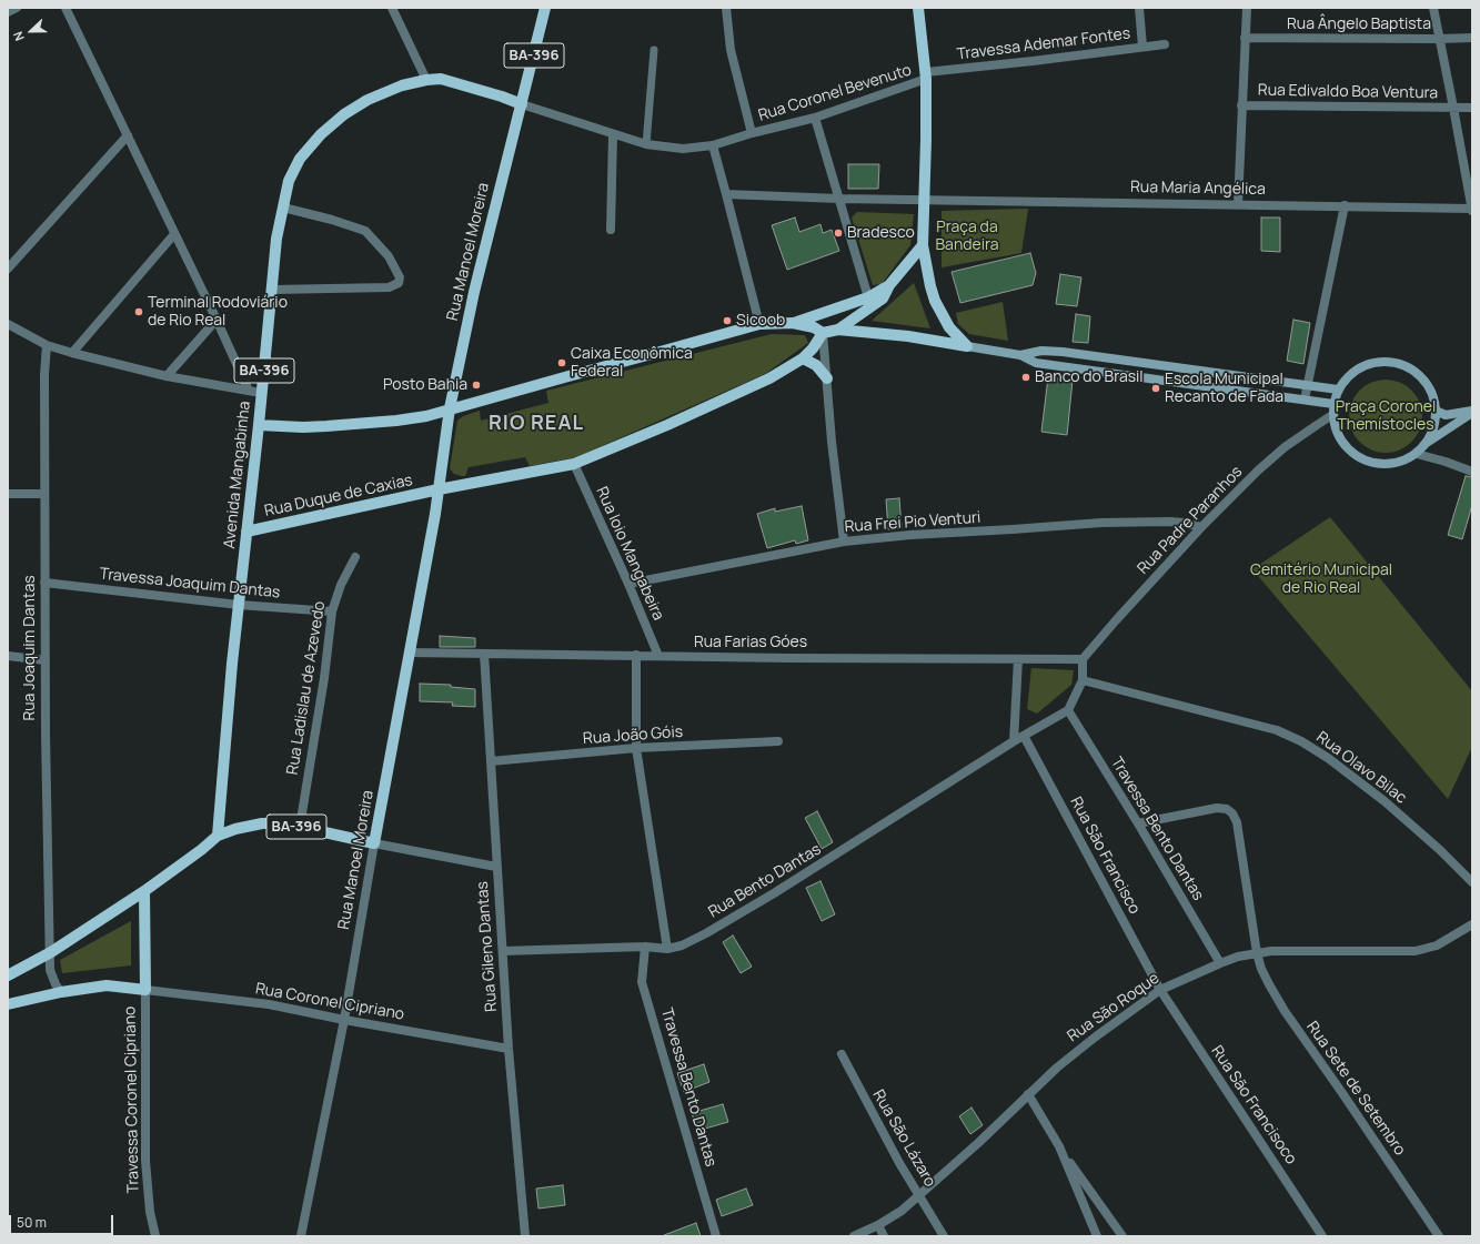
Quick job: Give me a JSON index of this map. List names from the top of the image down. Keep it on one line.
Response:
{"streets":{"main road":["BA-396","Rua Manoel Moreira","Avenida Mangabinha","Rua Duque de Caxias"],"street":["Rua Ângelo Baptista","Travessa Ademar Fontes","Rua Edivaldo Boa Ventura","Rua Coronel Bevenuto","Rua Maria Angélica","Rua Padre Paranhos","Rua Frei Pio Venturi","Rua Ioio Mangabeira","Travessa Joaquim Dantas","Rua Farias Góes","Rua Joaquim Dantas","Rua Ladislau de Azevedo","Rua João Góis","Rua Olavo Bilac","Travessa Bento Dantas","Rua São Francisco","Rua Bento Dantas","Rua Gileno Dantas","Rua Coronel Cipriano","Rua São Roque","Rua Sete de Setembro","Travessa Coronel Cipriano","Rua São Francisoco","Rua São Lázaro"]},"crossings":[["Travessa Ademar Fontes","Rua Coronel Bevenuto"],["BA-396","Rua Coronel Bevenuto"],["BA-396","Rua Manoel Moreira"],["BA-396","Avenida Mangabinha"],["BA-396","Rua Duque de Caxias"],["BA-396","Rua Joaquim Dantas"],["BA-396","Rua Ladislau de Azevedo"],["Rua Coronel Bevenuto","Rua Manoel Moreira"],["Rua Coronel Bevenuto","Avenida Mangabinha"],["Rua Manoel Moreira","Avenida Mangabinha"],["Rua Manoel Moreira","Rua Duque de Caxias"],["Rua Manoel Moreira","Rua Farias Góes"],["Rua Manoel Moreira","Rua Coronel Cipriano"],["Avenida Mangabinha","Rua Duque de Caxias"],["Avenida Mangabinha","Travessa Joaquim Dantas"],["Rua Duque de Caxias","Rua Ioio Mangabeira"],["Rua Padre Paranhos","Rua Frei Pio Venturi"],["Rua Padre Paranhos","Rua Farias Góes"],["Rua Frei Pio Venturi","Rua Ioio Mangabeira"],["Rua Ioio Mangabeira","Rua Farias Góes"],["Travessa Joaquim Dantas","Rua Joaquim Dantas"],["Travessa Joaquim Dantas","Rua Ladislau de Azevedo"],["Rua Farias Góes","Rua Gileno Dantas"],["Rua João Góis","Rua Gileno Dantas"],["Travessa Bento Dantas","Rua Bento Dantas"],["Travessa Bento Dantas","Rua São Roque"],["Travessa Bento Dantas","Rua Sete de Setembro"],["Rua São Francisco","Rua Bento Dantas"],["Rua São Francisco","Rua São Roque"],["Rua São Francisco","Rua São Francisoco"],["Rua Bento Dantas","Rua Gileno Dantas"],["Rua Gileno Dantas","Rua Coronel Cipriano"],["Rua Coronel Cipriano","Travessa Coronel Cipriano"],["Rua São Roque","Rua Sete de Setembro"],["Rua São Roque","Rua São Francisoco"],["Rua São Roque","Rua São Lázaro"]],"districts":["RIO REAL"],"parks":["Praça da Bandeira","Praça Coronel Themístocles","Cemitério Municipal de Rio Real"],"places":["Bradesco","Terminal Rodoviário de Rio Real","Sicoob","Caixa Econômica Federal","Banco do Brasil","Posto Bahia","Escola Municipal Recanto de Fada"],"scale_bar":"50 m","north":"left"}
